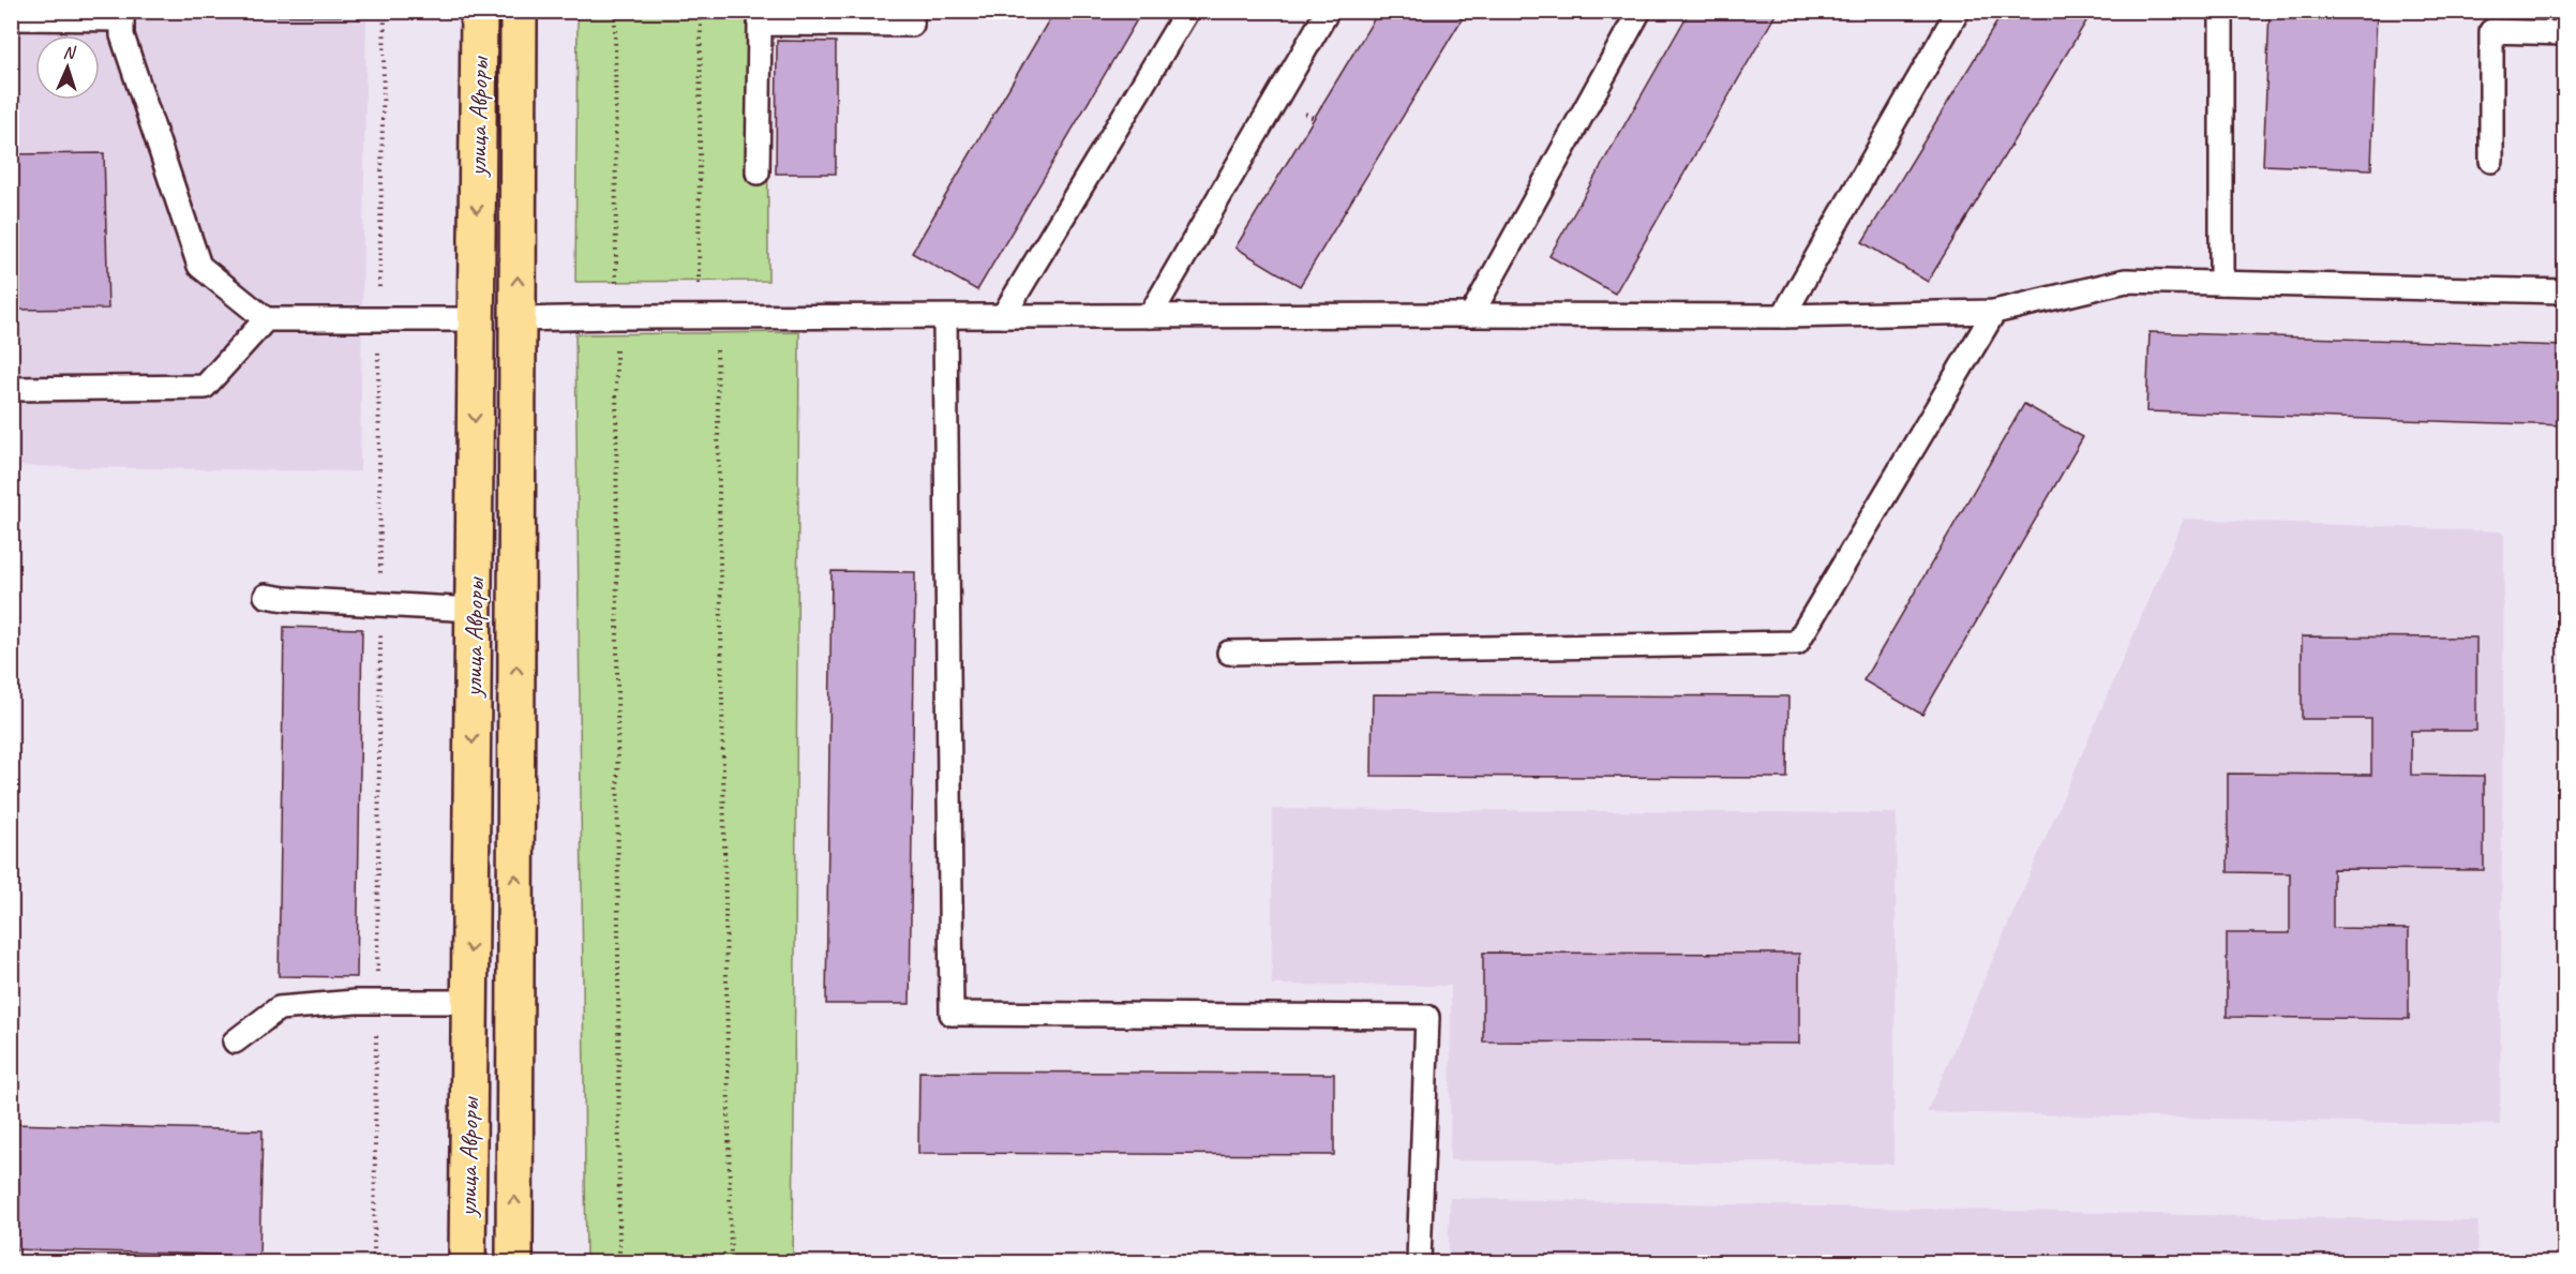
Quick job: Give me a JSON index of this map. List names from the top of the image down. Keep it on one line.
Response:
{"streets":{"main road":["улица Авроры"]},"north":"top"}
